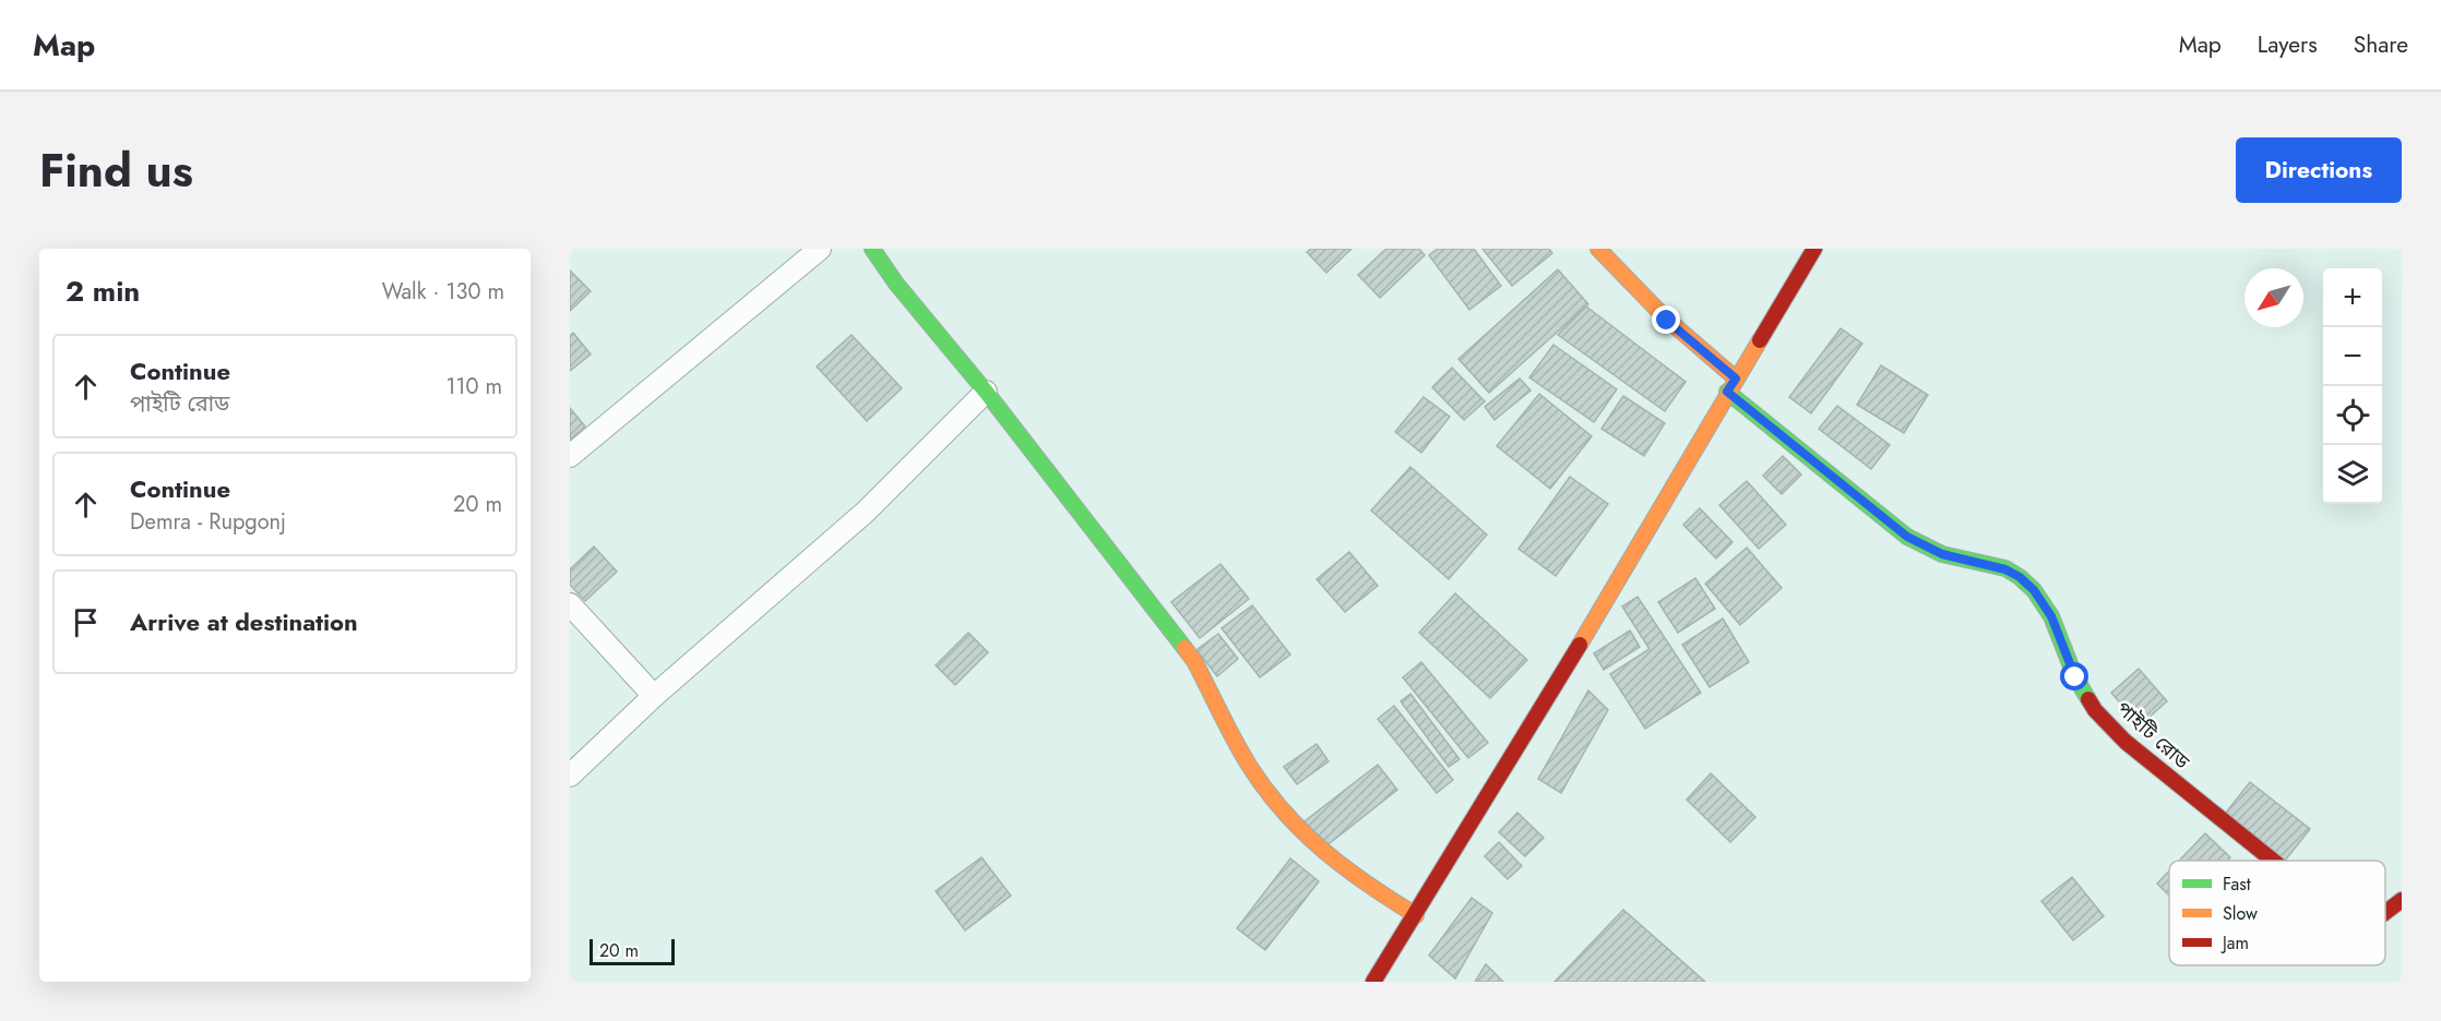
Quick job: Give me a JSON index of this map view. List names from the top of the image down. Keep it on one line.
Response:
{"streets":{"street":["পাইটি রোড"]},"legend":["Fast","Slow","Jam"],"scale_bar":"20 m","north":"bottom left","page":{"header":"Map","nav":["Map","Layers","Share"],"title":"Find us","buttons":"Directions","heading":["2 min","Walk · 130 m"],"map_buttons":["+","−"],"list":[["Continue","পাইটি রোড","110 m"],["Continue","Demra - Rupgonj","20 m"],"Arrive at destination"],"scale":"20 m"}}
